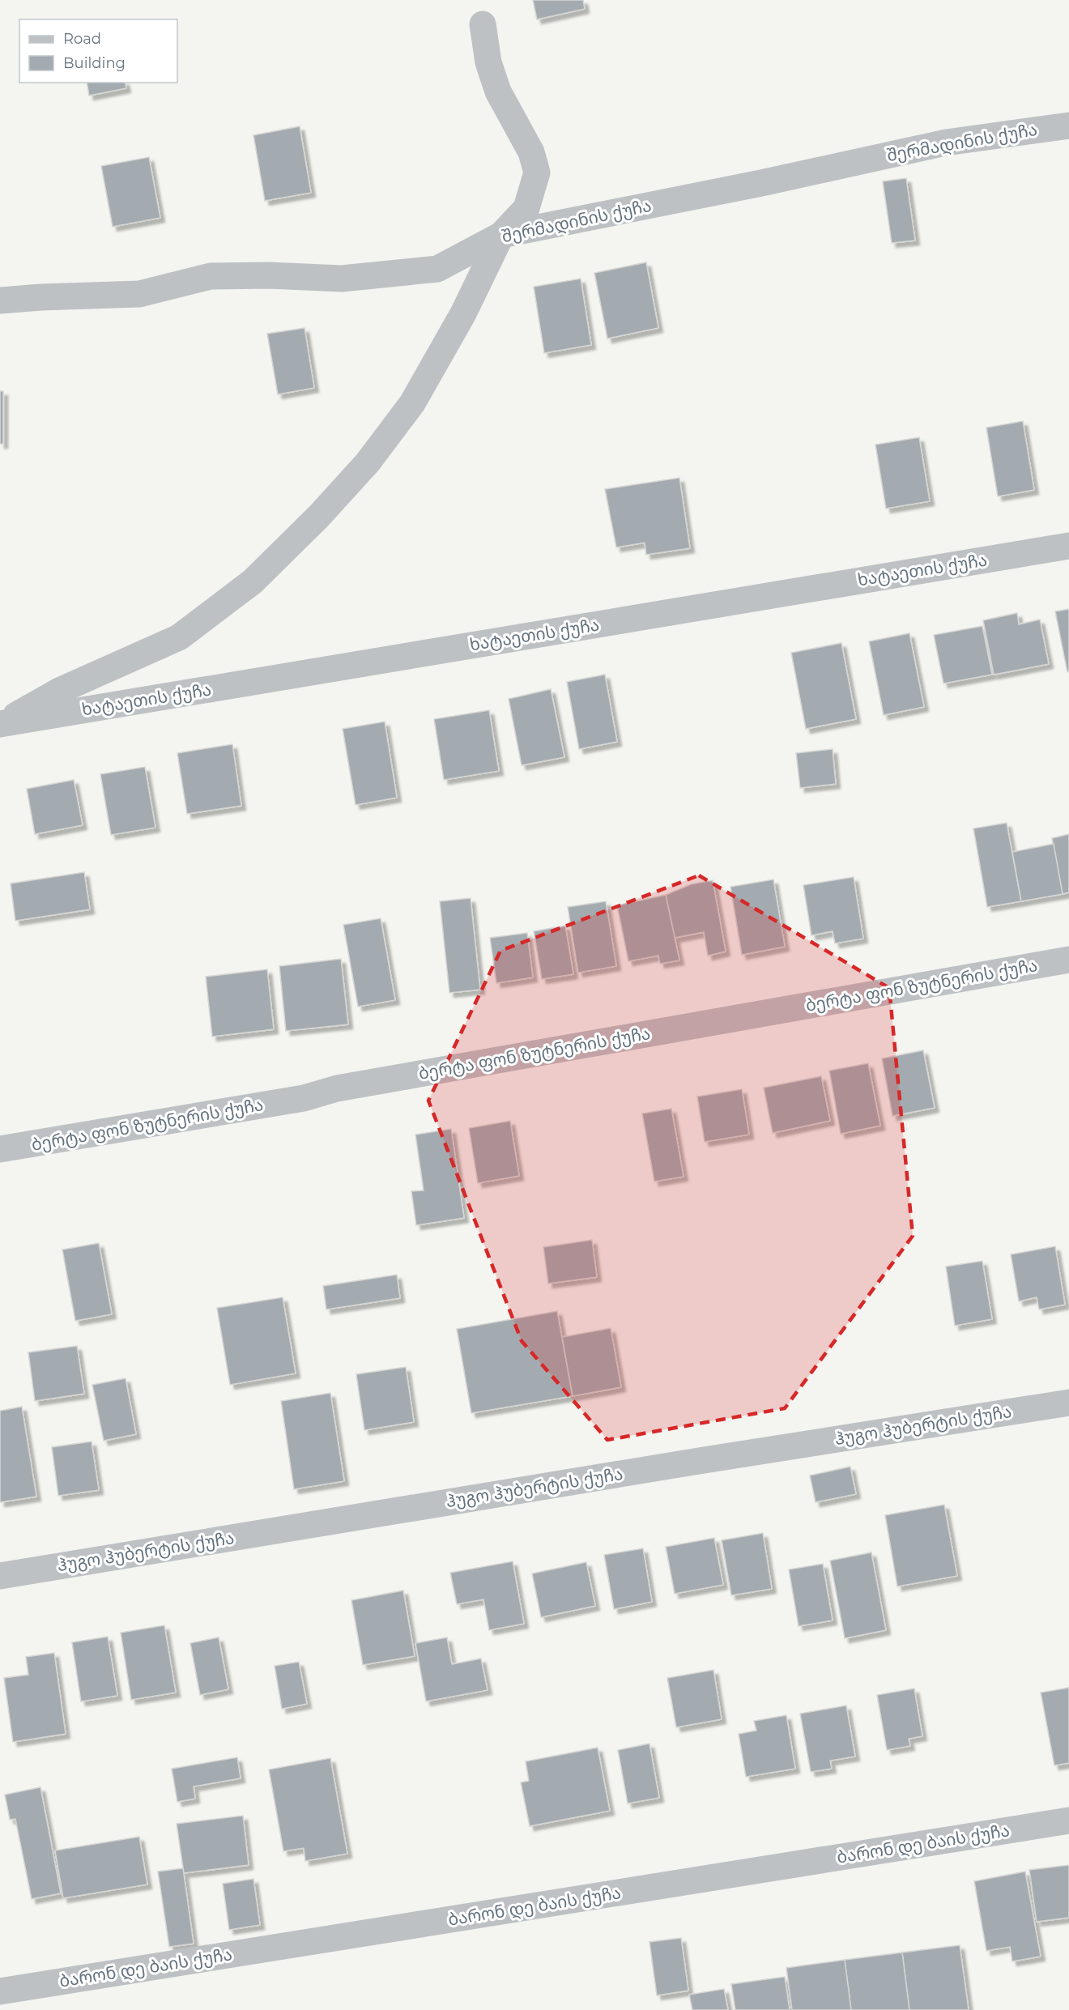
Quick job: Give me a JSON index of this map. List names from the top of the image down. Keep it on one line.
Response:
{"streets":{"street":["შერმადინის ქუჩა","ხატაეთის ქუჩა","ბერტა ფონ ზუტნერის ქუჩა","ჰუგო ჰუბერტის ქუჩა","ბარონ დე ბაის ქუჩა"]},"legend":["Road","Building"]}
